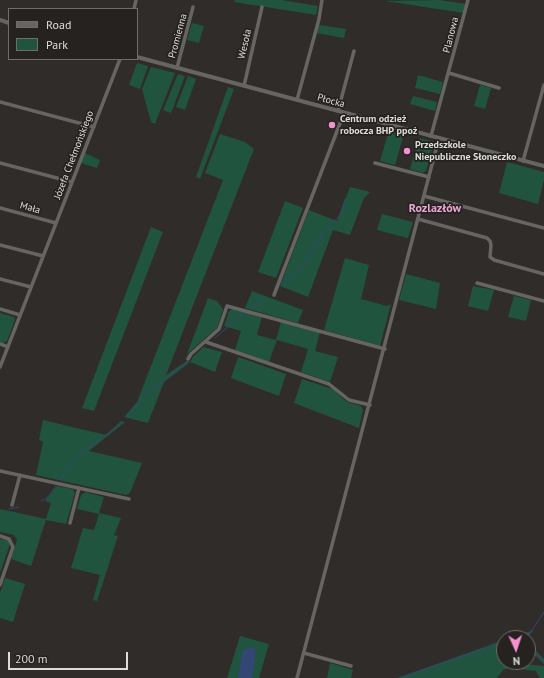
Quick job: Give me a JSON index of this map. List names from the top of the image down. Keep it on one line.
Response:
{"streets":{"street":["Planowa","Promienna","Wesoła","Płocka","Józefa Chełmońskiego","Mała"]},"crossings":[["Planowa","Płocka"],["Promienna","Płocka"],["Wesoła","Płocka"],["Józefa Chełmońskiego","Mała"]],"districts":["Rozlazłów"],"places":["Centrum odzież robocza BHP ppoż","Przedszkole Niepubliczne Słoneczko"],"legend":["Road","Park"],"scale_bar":"200 m","north":"bottom"}
